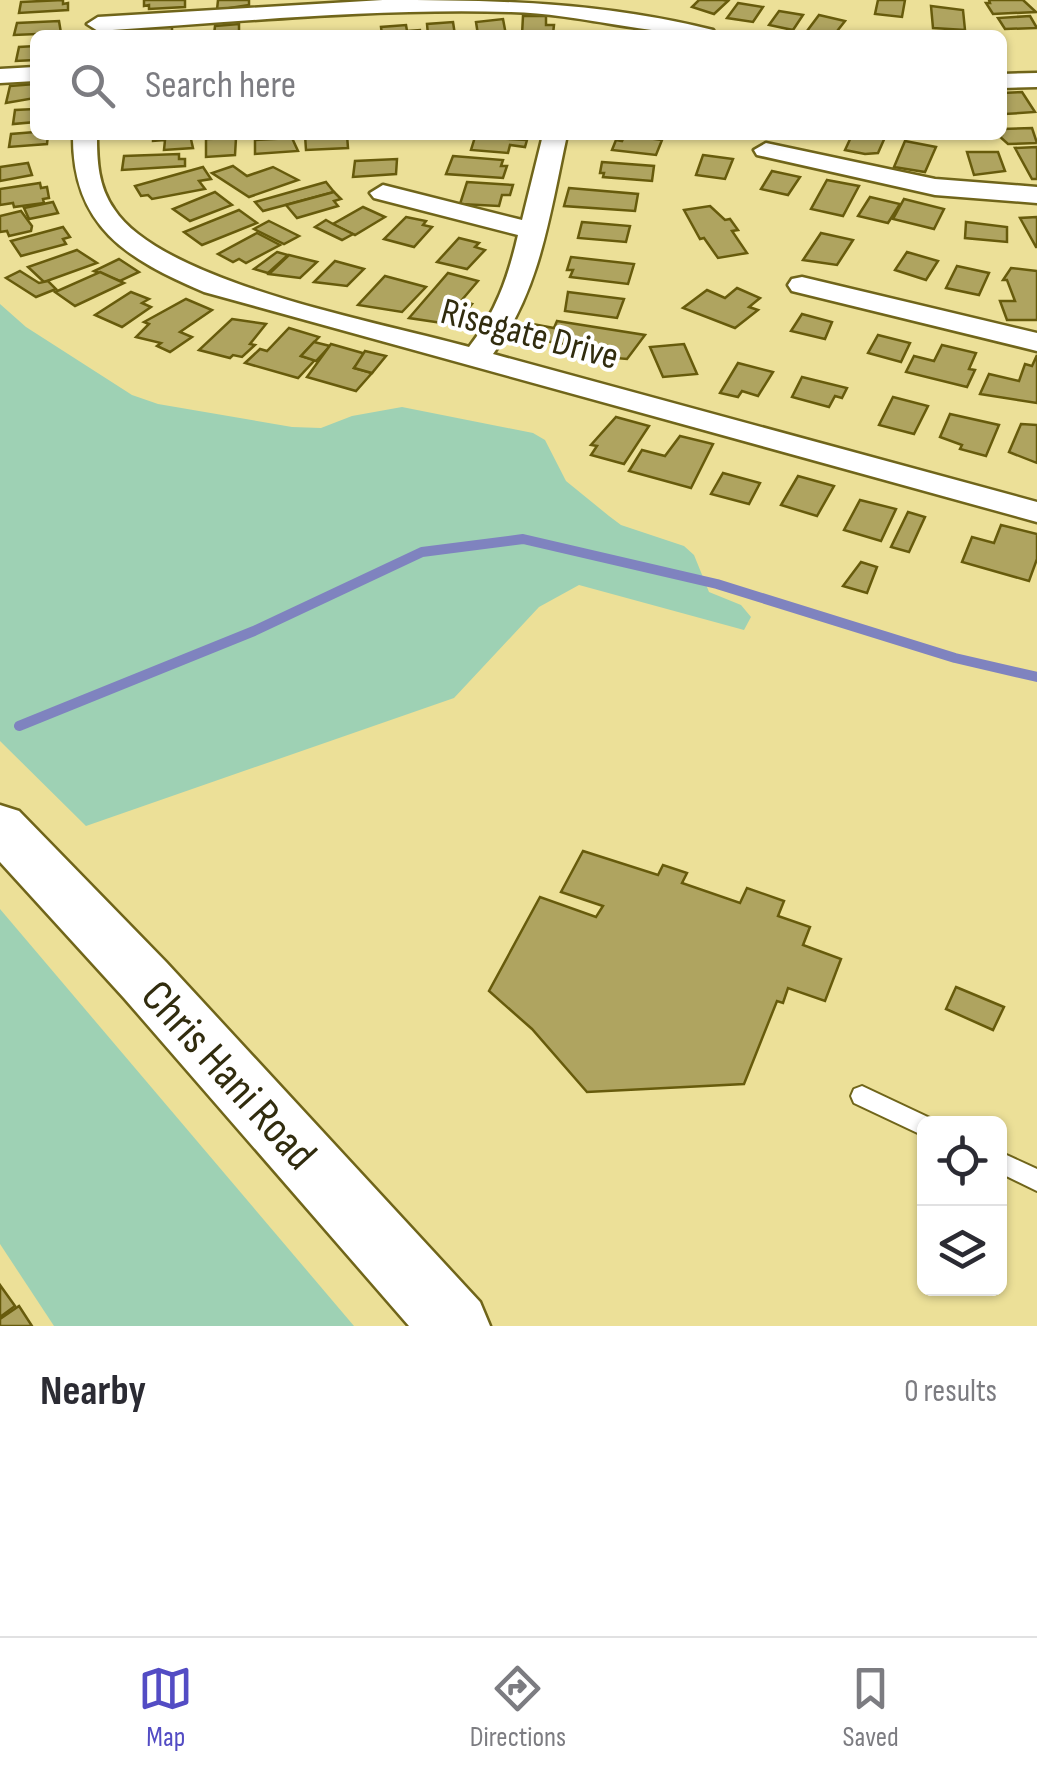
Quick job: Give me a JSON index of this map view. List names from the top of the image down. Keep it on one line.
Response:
{"streets":{"main road":["Chris Hani Road"],"street":["Risegate Drive"]},"page":{"search":"Search here","heading":["Nearby","0 results"],"nav":["Map","Directions","Saved"]}}
